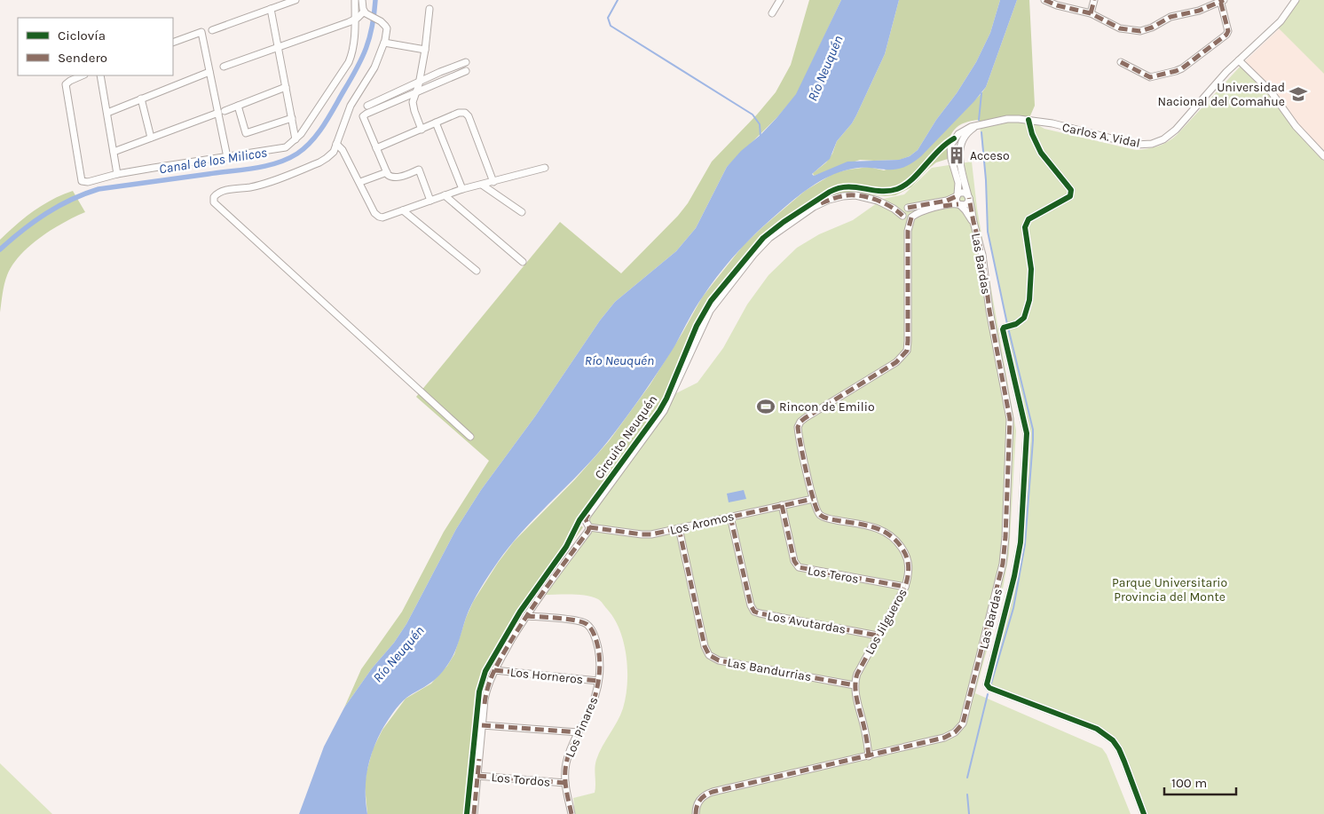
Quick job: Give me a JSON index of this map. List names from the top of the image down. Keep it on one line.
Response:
{"streets":{"street":["Carlos A. Vidal","Las Bardas","Los Aromos","Los Teros","Los Jilgueros","Los Avutardas","Las Bandurrias","Los Horneros","Los Pinares","Los Tordos"],"cycle path":["Circuito Neuquén"]},"crossings":[["Carlos A. Vidal","Las Bardas"],["Los Aromos","Los Teros"],["Los Aromos","Los Jilgueros"],["Los Aromos","Los Avutardas"],["Los Aromos","Las Bandurrias"],["Los Teros","Los Jilgueros"],["Los Jilgueros","Los Avutardas"],["Los Jilgueros","Las Bandurrias"],["Los Horneros","Los Pinares"],["Los Pinares","Los Tordos"]],"water":["Río Neuquén","Canal de los Milicos"],"parks":["Parque Universitario Provincia del Monte"],"places":{"school or university":["Universidad Nacional del Comahue"],"building":["Acceso"],"sports":["Rincon de Emilio"]},"legend":["Ciclovía","Sendero"],"scale_bar":"100 m"}
